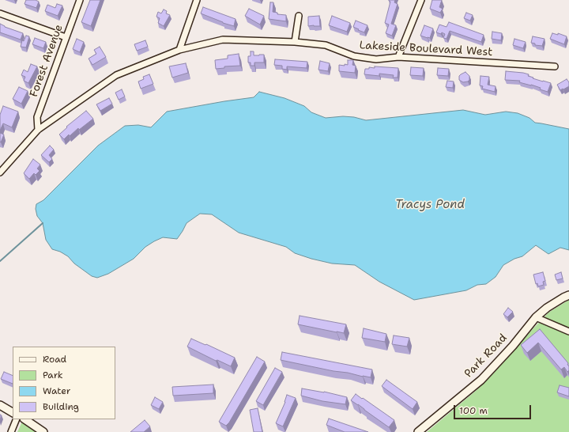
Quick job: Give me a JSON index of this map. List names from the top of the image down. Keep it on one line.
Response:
{"streets":{"main road":["Park Road"],"street":["Lakeside Boulevard West","Forest Avenue"]},"crossings":[["Lakeside Boulevard West","Forest Avenue"]],"water":["Tracys Pond"],"legend":["Road","Park","Water","Building"],"scale_bar":"100 m"}
